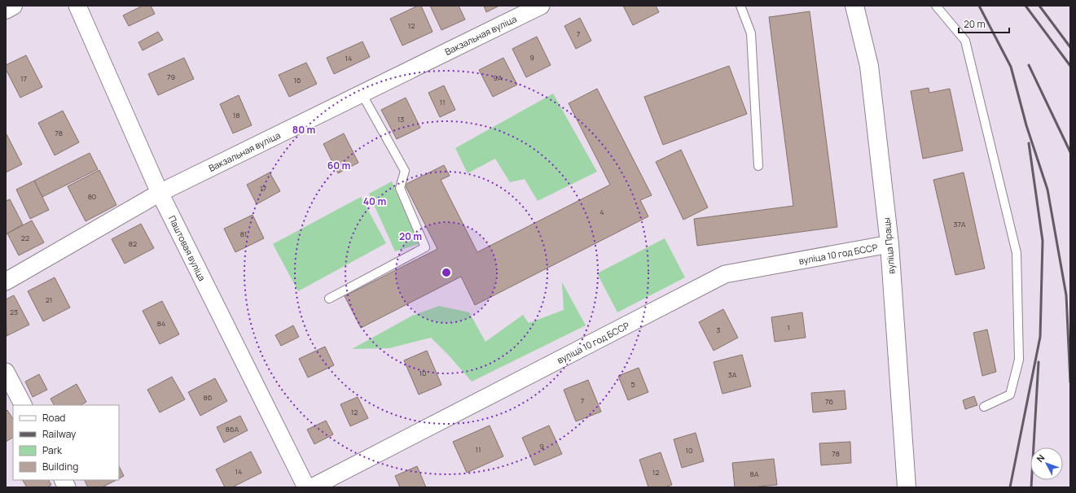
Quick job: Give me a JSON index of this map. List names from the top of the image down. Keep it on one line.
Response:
{"streets":{"main road":["вуліца Працы"],"street":["Вакзальная вуліца","Паштовая вуліца","вуліца 10 год БССР"]},"crossings":[["Вакзальная вуліца","Паштовая вуліца"],["вуліца Працы","вуліца 10 год БССР"]],"house_numbers":["12","7","9","14","79","9А","17","16","11","18","13","78","17","80","4","37А","81","22","82","21","23","84","1","3","10","3А","5","86","7","76","12","86А","9","11","10","78","14","12","8А"],"legend":["Road","Railway","Park","Building"],"scale_bar":"20 m","north":"top left","rings":["80 m","60 m","40 m","20 m"]}
